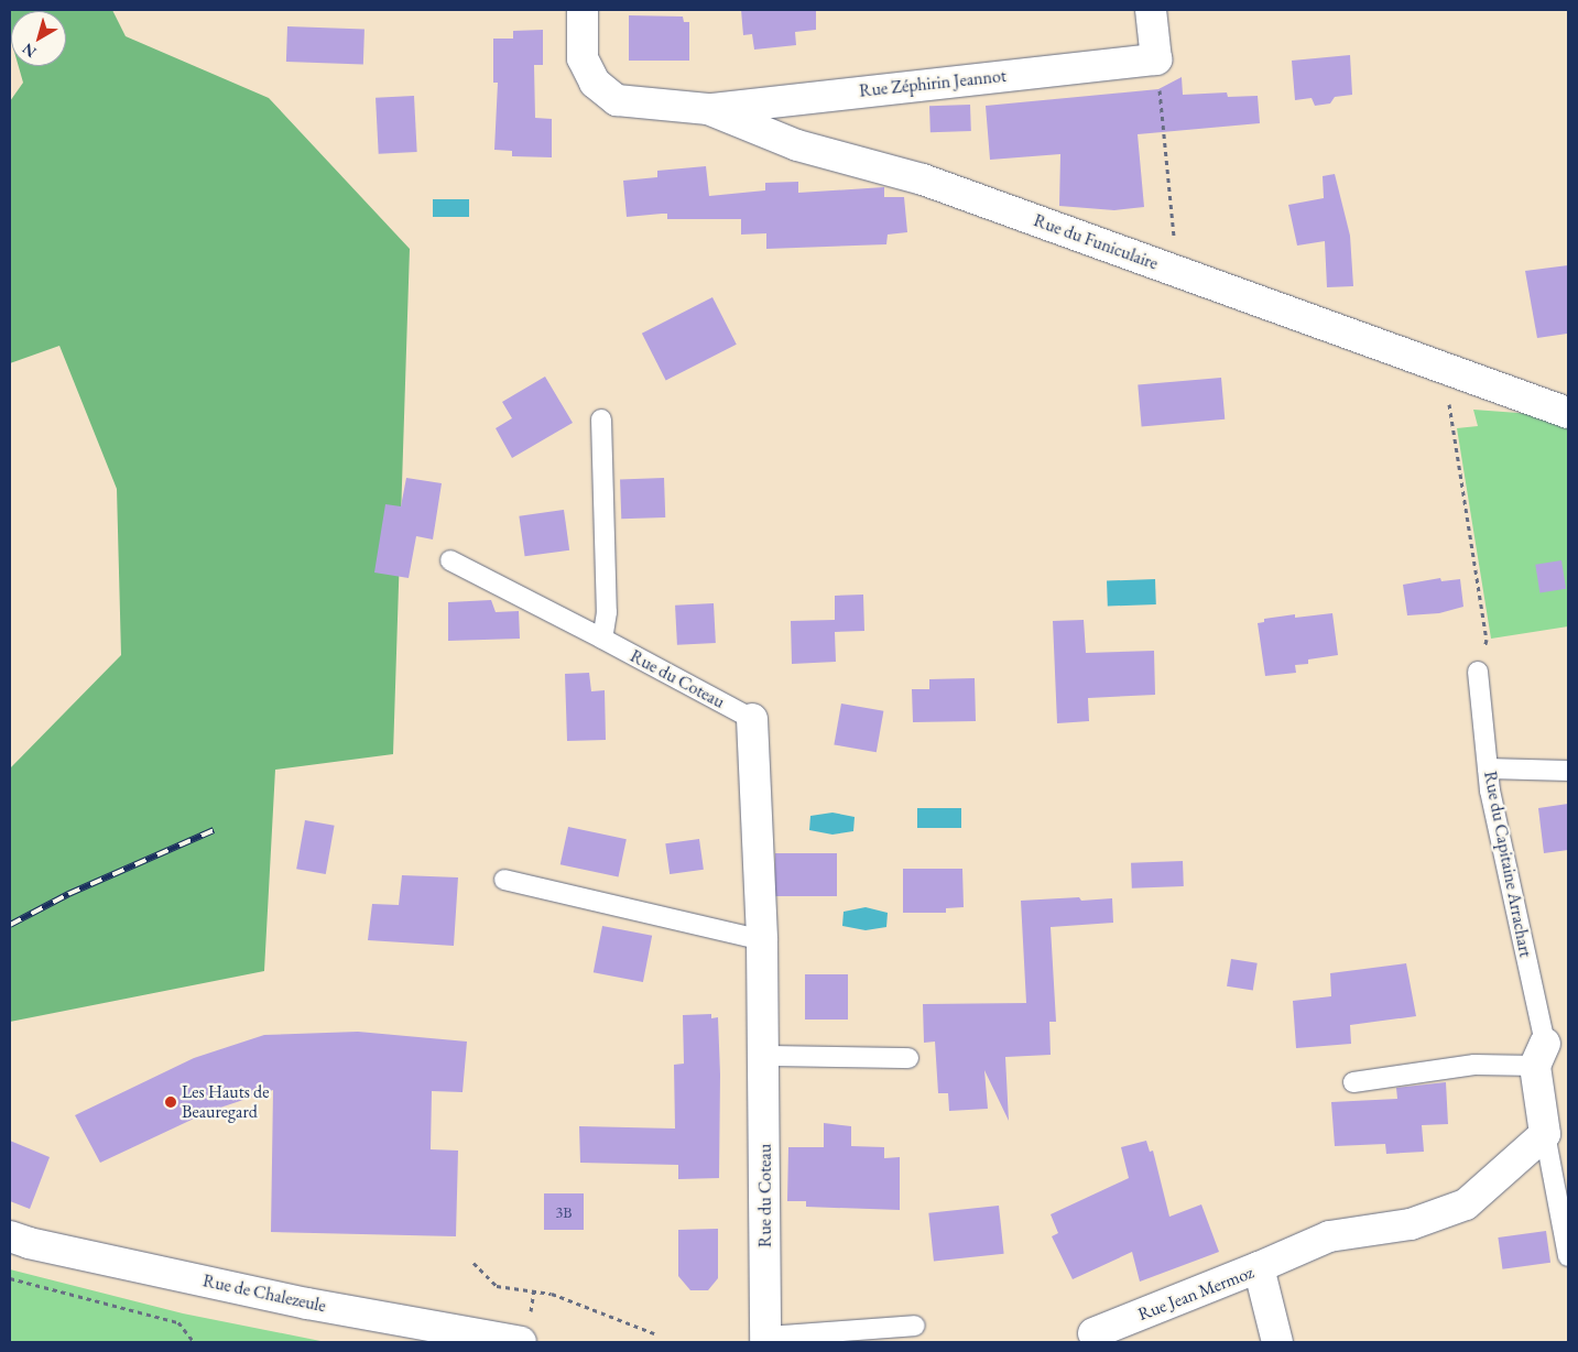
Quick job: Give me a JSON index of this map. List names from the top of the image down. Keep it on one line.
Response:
{"streets":{"street":["Rue Zéphirin Jeannot","Rue du Funiculaire","Rue du Coteau","Rue du Capitaine Arrachart","Rue de Chalezeule","Rue Jean Mermoz"]},"crossings":[["Rue Zéphirin Jeannot","Rue du Funiculaire"]],"places":["Les Hauts de Beauregard"],"house_numbers":["3B"],"north":"bottom left"}
